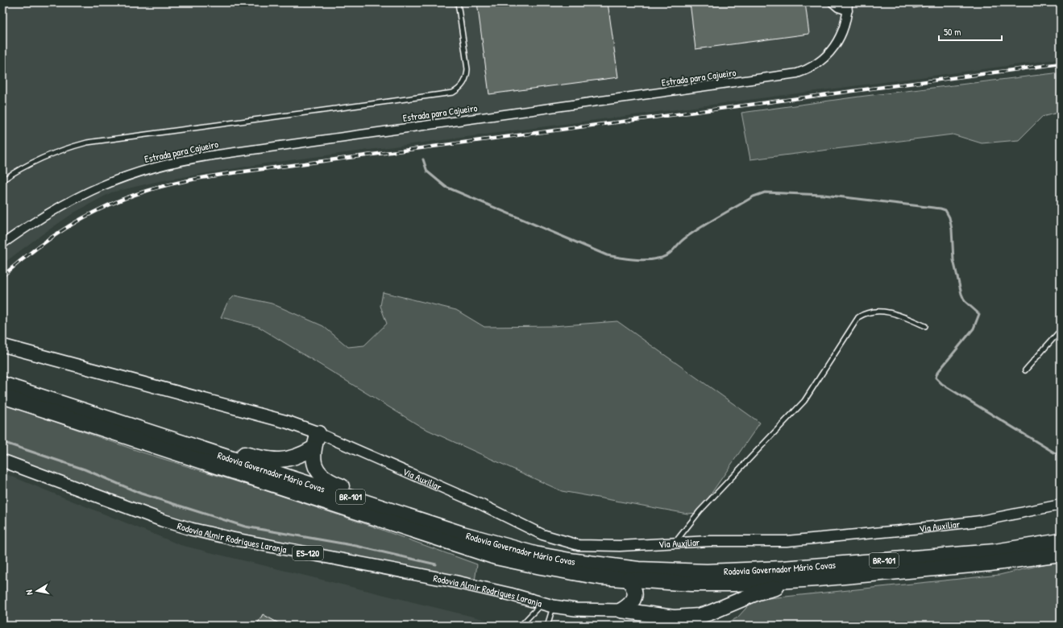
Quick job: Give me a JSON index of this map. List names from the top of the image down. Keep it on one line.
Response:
{"streets":{"highway":["Rodovia Governador Mário Covas","BR-101"],"main road":["Rodovia Almir Rodrigues Laranja","ES-120"],"street":["Estrada para Cajueiro","Via Auxiliar"]},"scale_bar":"50 m","north":"left"}
